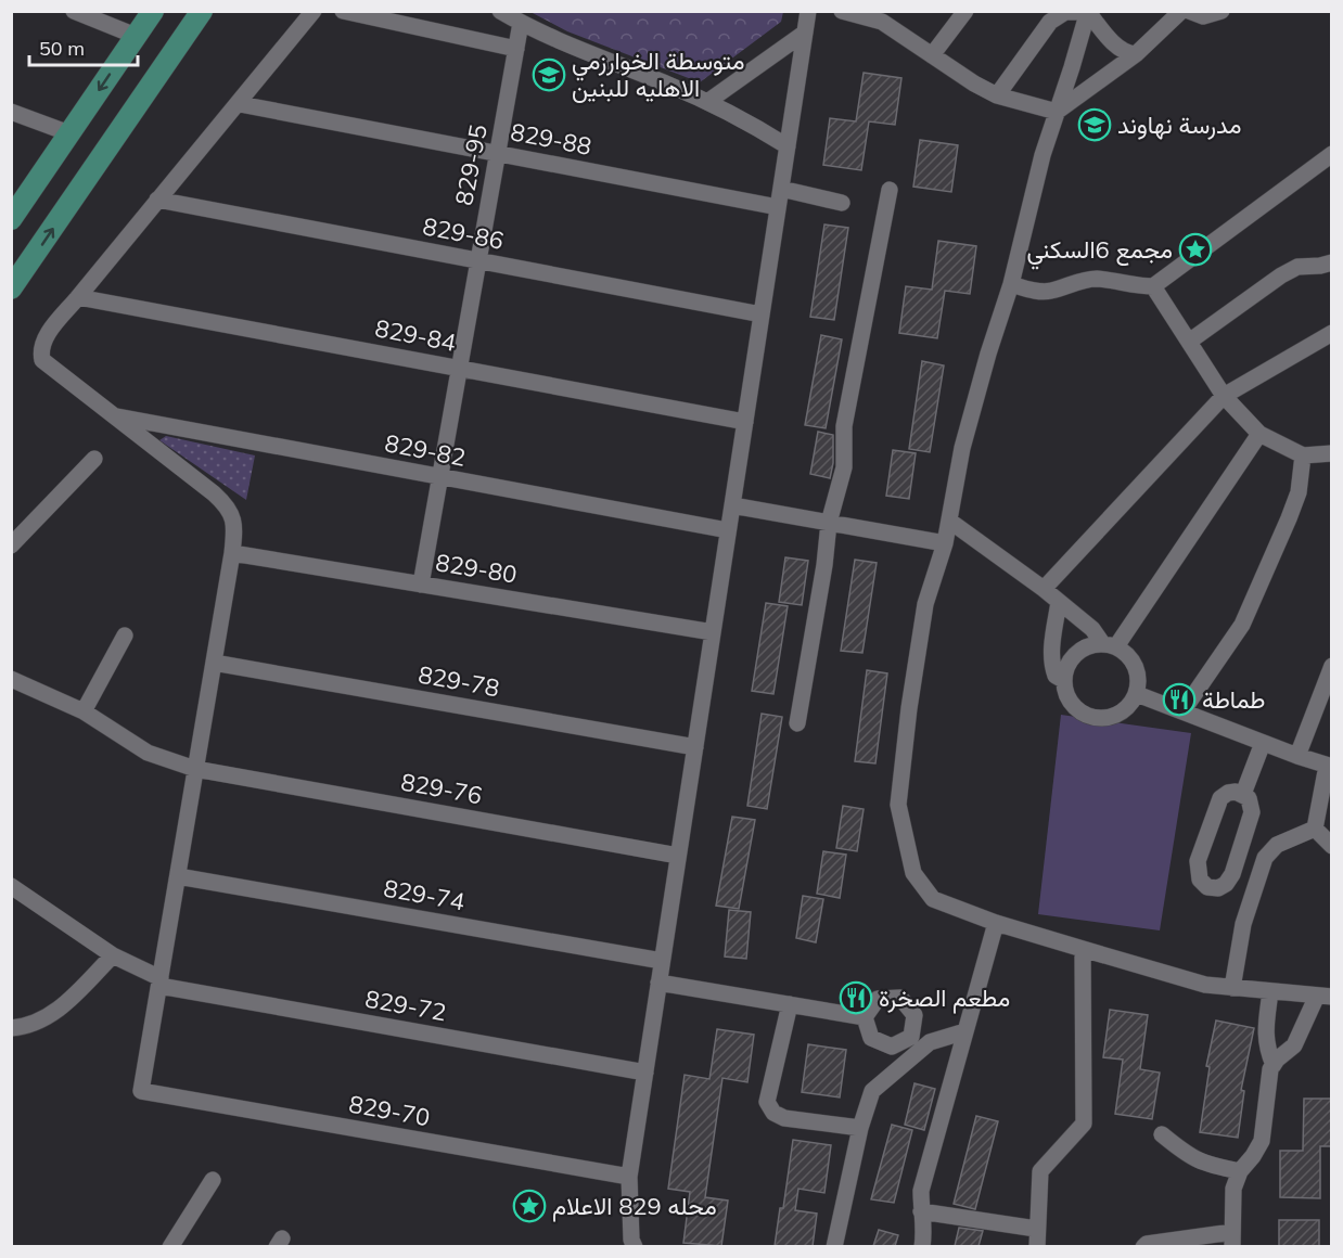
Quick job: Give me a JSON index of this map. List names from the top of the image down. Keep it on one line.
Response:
{"streets":{"street":["829-88","829-95","829-86","829-84","829-82","829-80","829-78","829-76","829-74","829-72","829-70"]},"crossings":[["829-88","829-95"],["829-95","829-86"],["829-95","829-84"],["829-95","829-82"],["829-95","829-80"],["829-72","829-70"]],"places":{"school or university":["متوسطة الخوارزمي الاهليه للبنين","مدرسة نهاوند"],"place":["مجمع 6السكني","محله 829 الاعلام"],"restaurant":["طماطة","مطعم الصخرة"]},"scale_bar":"50 m"}
